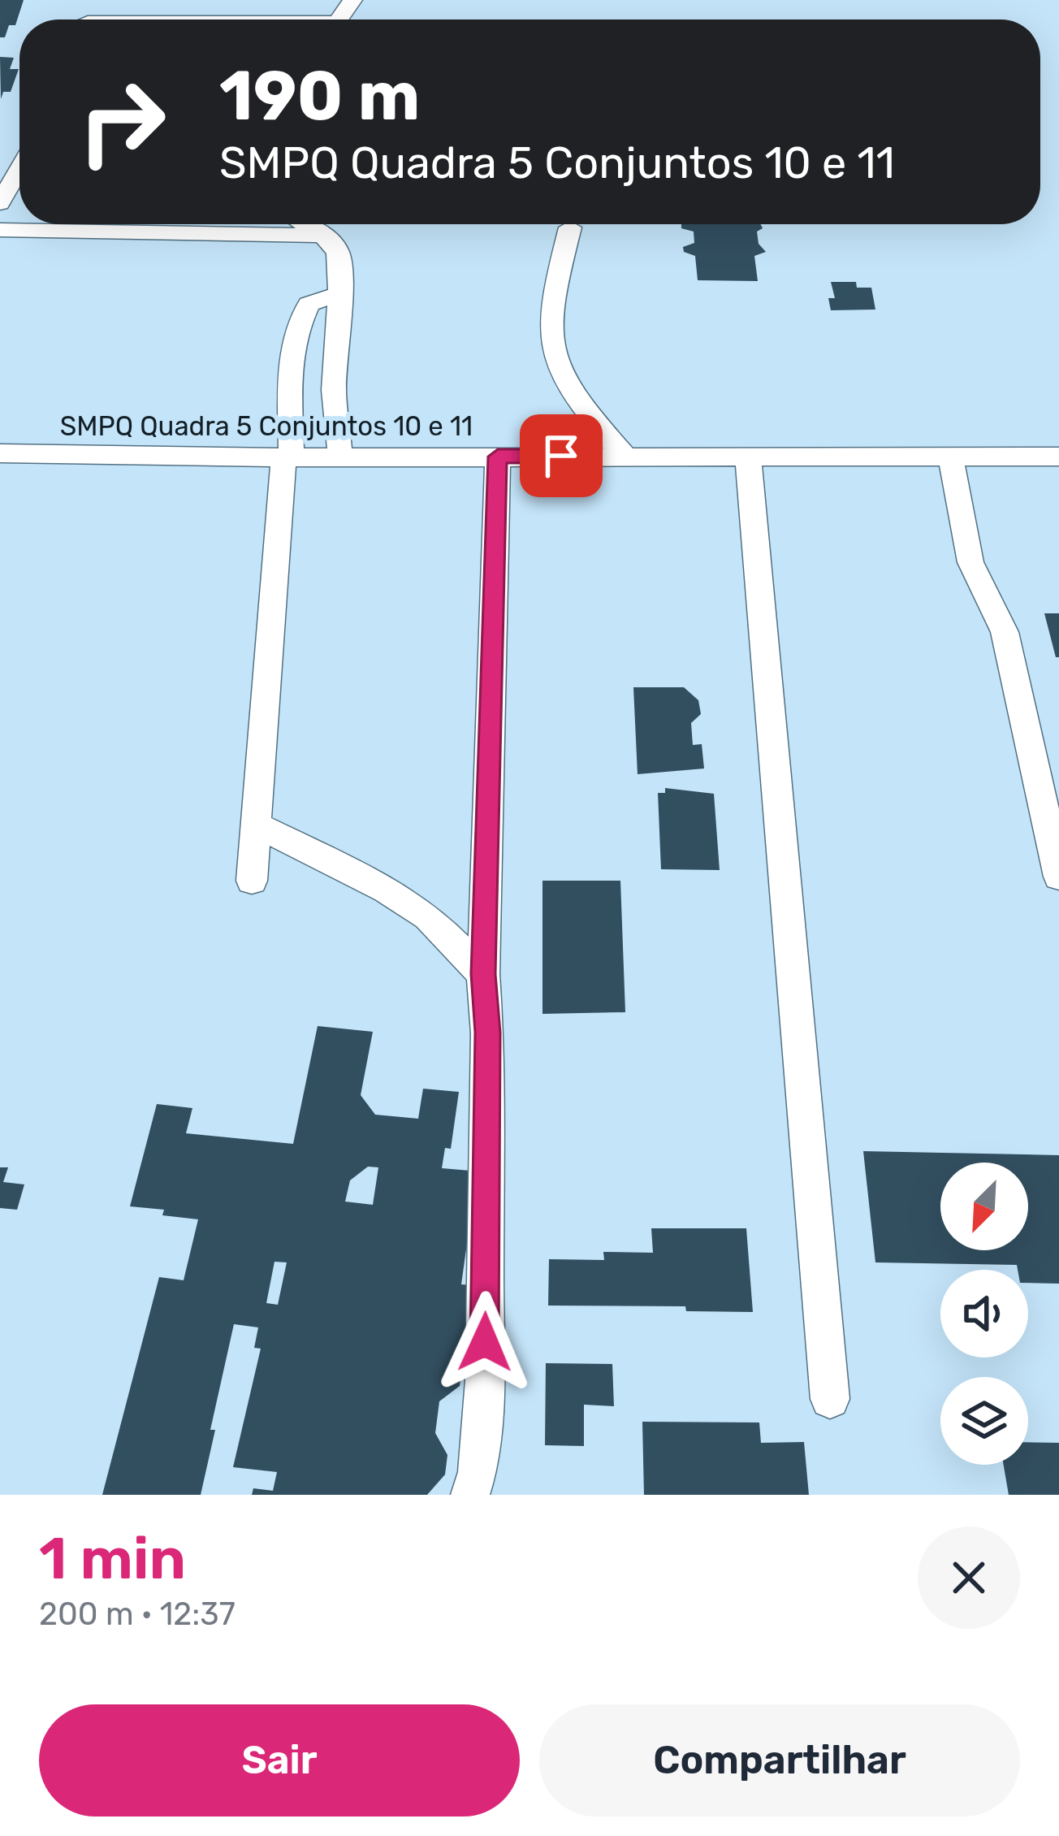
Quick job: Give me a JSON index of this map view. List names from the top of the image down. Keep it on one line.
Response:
{"streets":{"street":["SMPQ Quadra 5 Conjuntos 10 e 11"]},"north":"bottom left","page":{"turn":["190 m","SMPQ Quadra 5 Conjuntos 10 e 11"],"heading":["1 min","200 m · 12:37"],"buttons":["Sair","Compartilhar"]}}
